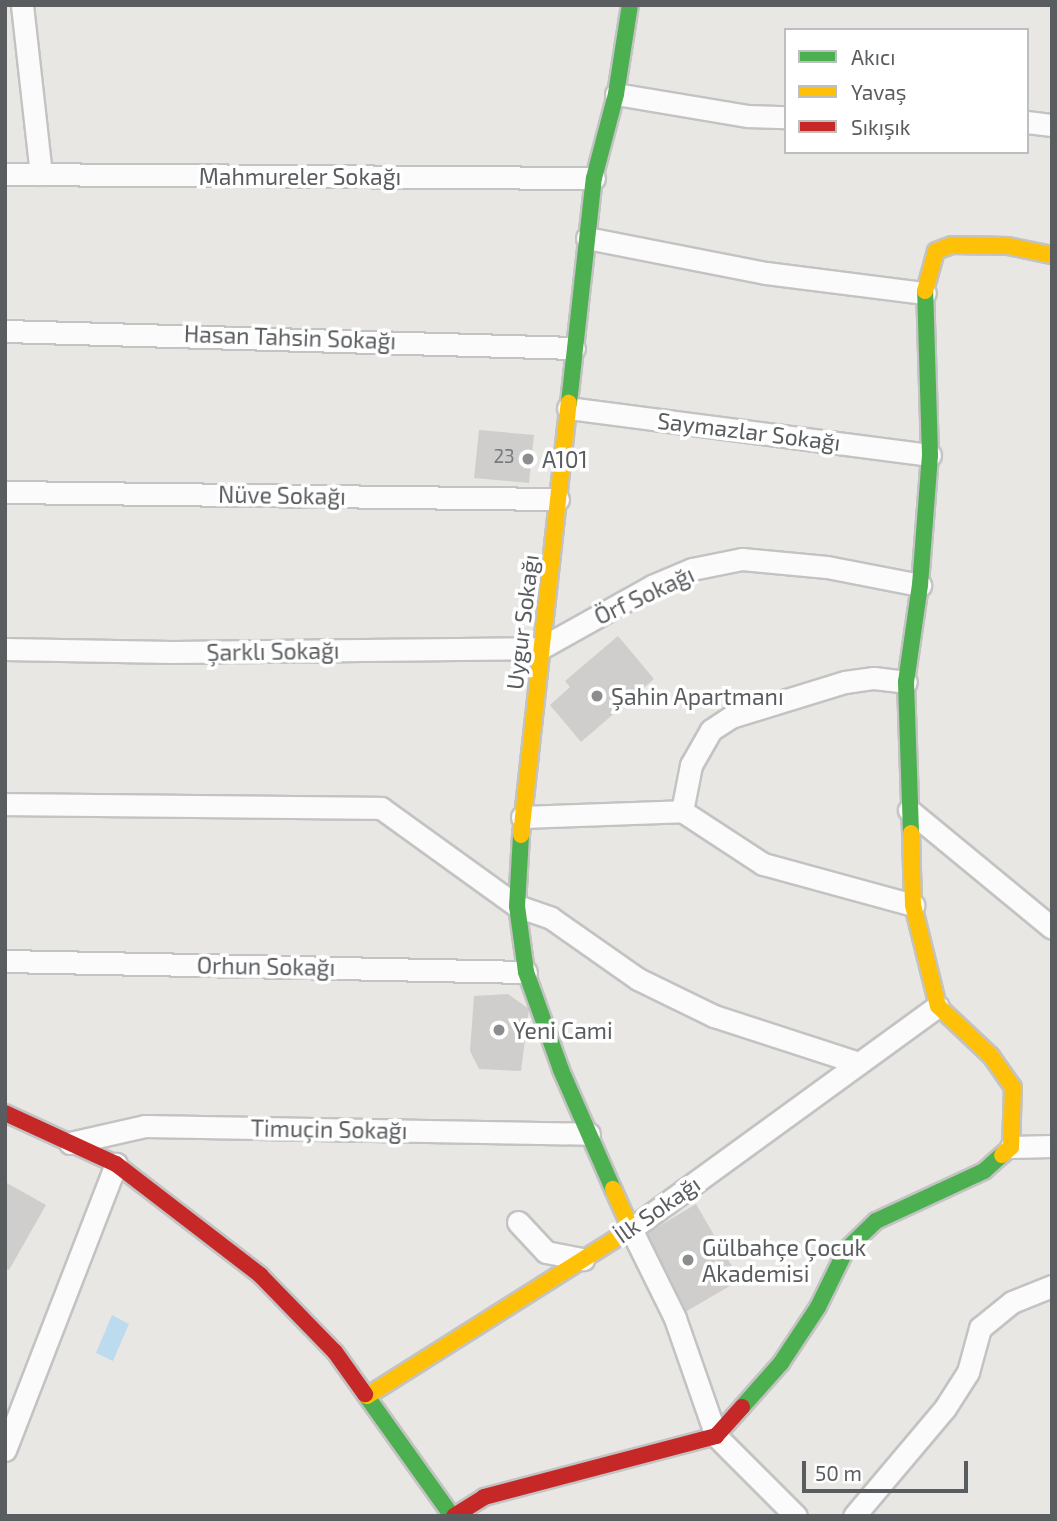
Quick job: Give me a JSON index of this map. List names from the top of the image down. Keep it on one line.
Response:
{"streets":{"street":["Mahmureler Sokağı","Hasan Tahsin Sokağı","Saymazlar Sokağı","Nüve Sokağı","Örf Sokağı","Uygur Sokağı","Şarklı Sokağı","Orhun Sokağı","Timuçin Sokağı","İlk Sokağı"]},"crossings":[["Mahmureler Sokağı","Uygur Sokağı"],["Hasan Tahsin Sokağı","Uygur Sokağı"],["Saymazlar Sokağı","Uygur Sokağı"],["Nüve Sokağı","Uygur Sokağı"],["Örf Sokağı","Uygur Sokağı"],["Örf Sokağı","Şarklı Sokağı"],["Uygur Sokağı","Şarklı Sokağı"],["Uygur Sokağı","Orhun Sokağı"],["Uygur Sokağı","Timuçin Sokağı"],["Uygur Sokağı","İlk Sokağı"]],"places":["A101","Şahin Apartmanı","Yeni Cami","Gülbahçe Çocuk Akademisi"],"house_numbers":["23"],"legend":["Akıcı","Yavaş","Sıkışık"],"scale_bar":"50 m"}
